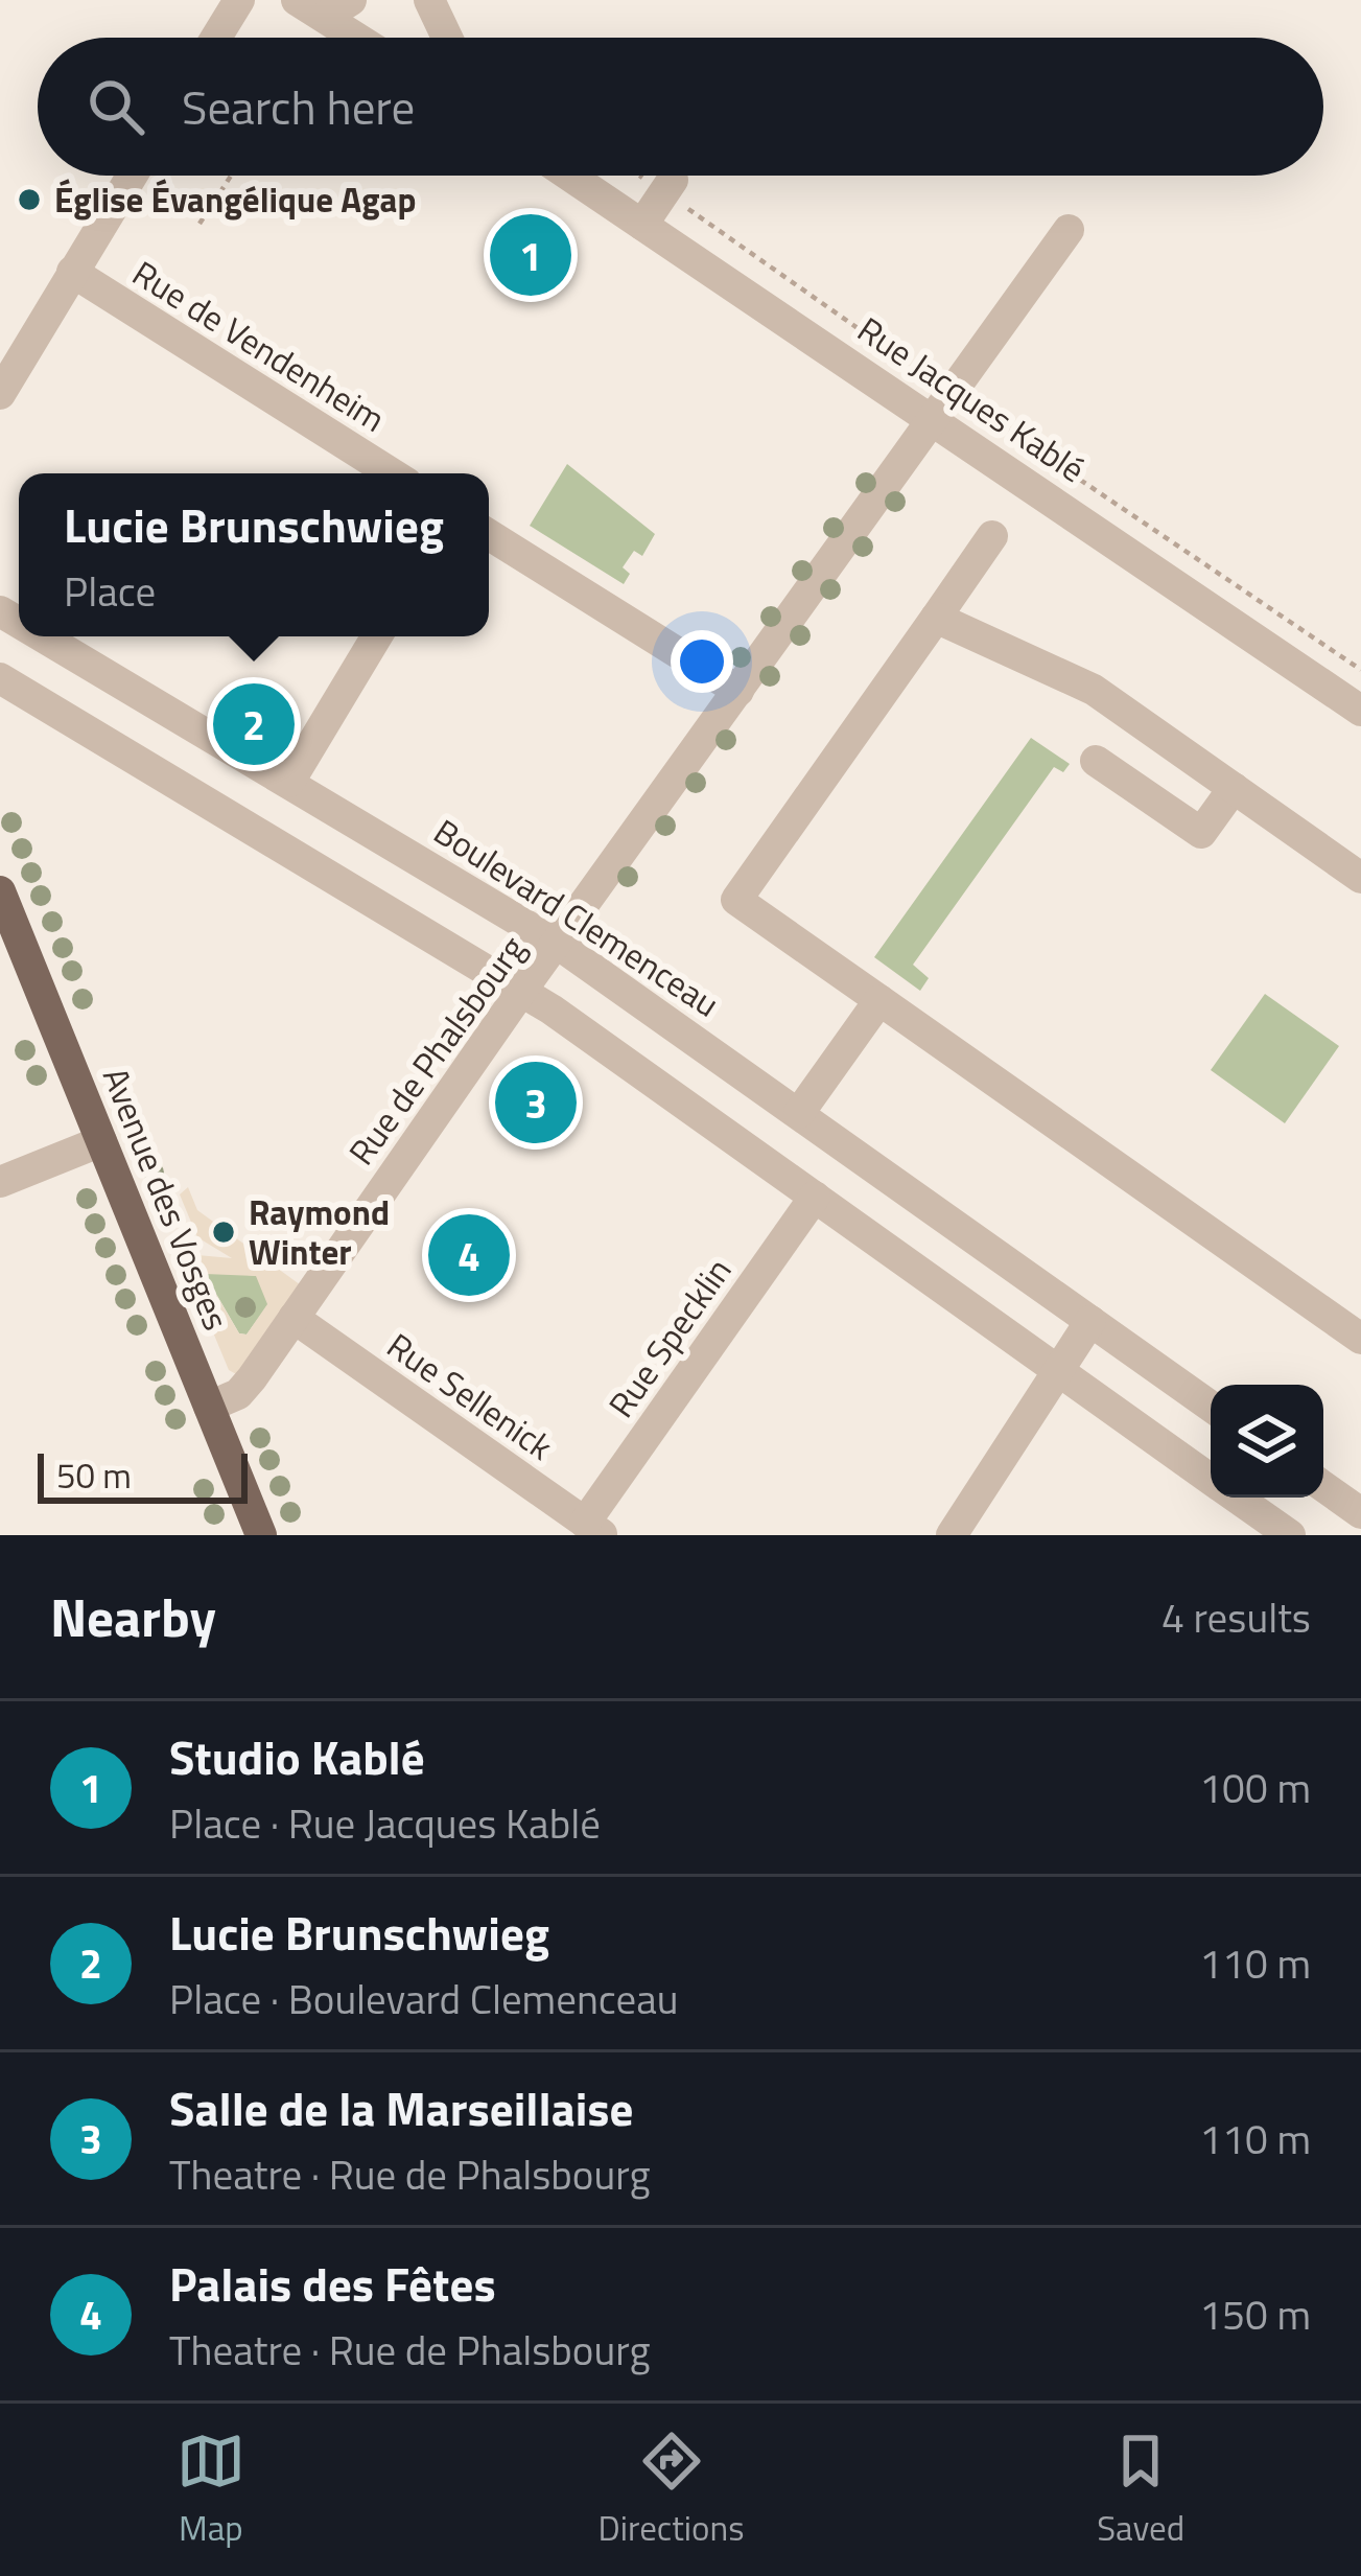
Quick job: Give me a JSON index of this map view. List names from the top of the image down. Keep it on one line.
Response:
{"streets":{"main road":["Avenue des Vosges"],"street":["Rue de Vendenheim","Rue Jacques Kablé","Boulevard Clemenceau","Rue de Phalsbourg","Rue Specklin","Rue Sellenick"]},"crossings":[["Rue Jacques Kablé","Rue de Phalsbourg"],["Boulevard Clemenceau","Rue de Phalsbourg"],["Rue de Phalsbourg","Avenue des Vosges"],["Rue de Phalsbourg","Rue Sellenick"],["Rue Specklin","Rue Sellenick"]],"places":["Église Évangélique Agap","Raymond Winter"],"scale_bar":"50 m","page":{"search":"Search here","pins":["1","2","3","4"],"popup":["Lucie Brunschwieg","Place"],"scale":"50 m","heading":["Nearby","4 results"],"list":[{"mark":"1","name":"Studio Kablé","note":"Place · Rue Jacques Kablé","value":"100 m"},{"mark":"2","name":"Lucie Brunschwieg","note":"Place · Boulevard Clemenceau","value":"110 m"},{"mark":"3","name":"Salle de la Marseillaise","note":"Theatre · Rue de Phalsbourg","value":"110 m"},{"mark":"4","name":"Palais des Fêtes","note":"Theatre · Rue de Phalsbourg","value":"150 m"}],"nav":["Map","Directions","Saved"]}}
